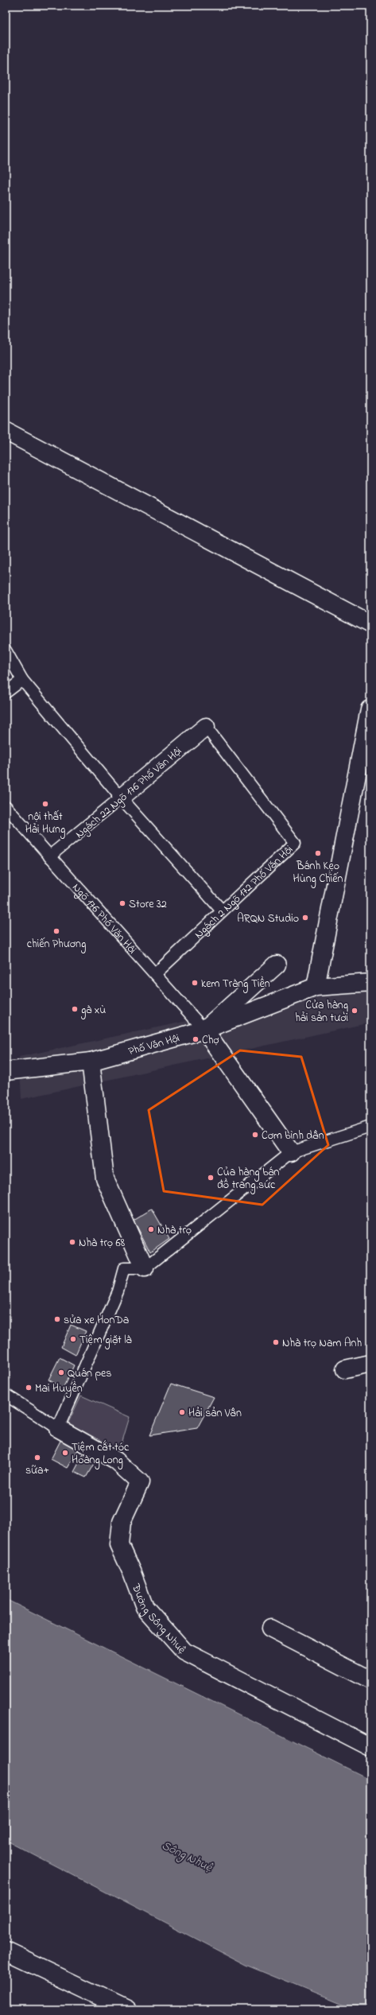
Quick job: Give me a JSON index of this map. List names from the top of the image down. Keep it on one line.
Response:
{"streets":{"street":["Ngách 22 Ngõ 176 Phố Văn Hội","Phố Văn Hội","Đường Sông Nhuệ"],"lane":["Ngách 2 Ngõ 172 Phố Văn Hội","Ngõ 176 Phố Văn Hội"]},"crossings":[["Ngách 22 Ngõ 176 Phố Văn Hội","Ngách 2 Ngõ 172 Phố Văn Hội"],["Ngách 22 Ngõ 176 Phố Văn Hội","Ngõ 176 Phố Văn Hội"],["Ngách 2 Ngõ 172 Phố Văn Hội","Ngõ 176 Phố Văn Hội"],["Ngõ 176 Phố Văn Hội","Phố Văn Hội"]],"water":["Sông Nhuệ"],"places":["nội thất Hải Hưng","Bánh Kẹo Hùng Chiến","Store 32","ARQN Studio","chiến Phương","kem Tràng Tiền","gà xù","Cửa hàng hải sản tươi","Chợ","Cơm bình dân","Của hàng bán đồ trang sức","Nhà trọ","Nhà trọ 68","sửa xe HonDa","Tiệm giặt là","Nhà trọ Nam Anh","Quán pes","Mai Huyền","Hải sản Vân","Tiệm cắt tóc Hoàng Long","sữa+"]}
